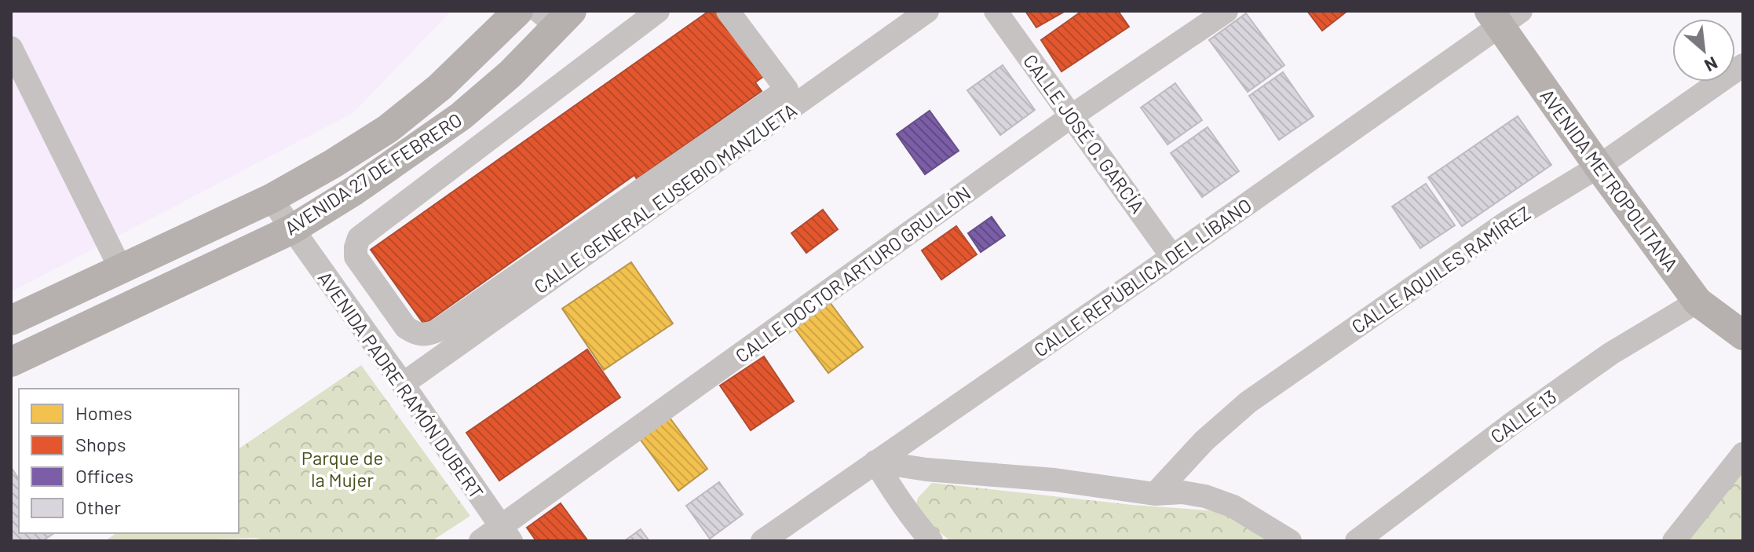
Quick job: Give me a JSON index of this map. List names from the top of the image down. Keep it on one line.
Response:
{"streets":{"main road":["AVENIDA 27 DE FEBRERO","AVENIDA METROPOLITANA"],"street":["CALLE JOSÉ O. GARCÍA","CALLE GENERAL EUSEBIO MANZUETA","CALLE AQUILES RAMÍREZ","CALLE DOCTOR ARTURO GRULLÓN","CALLE REPÚBLICA DEL LÍBANO","AVENIDA PADRE RAMÓN DUBERT","CALLE 13"]},"crossings":[["CALLE JOSÉ O. GARCÍA","CALLE DOCTOR ARTURO GRULLÓN"],["CALLE JOSÉ O. GARCÍA","CALLE REPÚBLICA DEL LÍBANO"],["AVENIDA 27 DE FEBRERO","AVENIDA PADRE RAMÓN DUBERT"],["AVENIDA METROPOLITANA","CALLE AQUILES RAMÍREZ"],["AVENIDA METROPOLITANA","CALLE REPÚBLICA DEL LÍBANO"],["AVENIDA METROPOLITANA","CALLE 13"],["CALLE GENERAL EUSEBIO MANZUETA","AVENIDA PADRE RAMÓN DUBERT"],["CALLE DOCTOR ARTURO GRULLÓN","AVENIDA PADRE RAMÓN DUBERT"]],"parks":["Parque de la Mujer"],"legend":["Homes","Shops","Offices","Other"],"north":"bottom right"}
